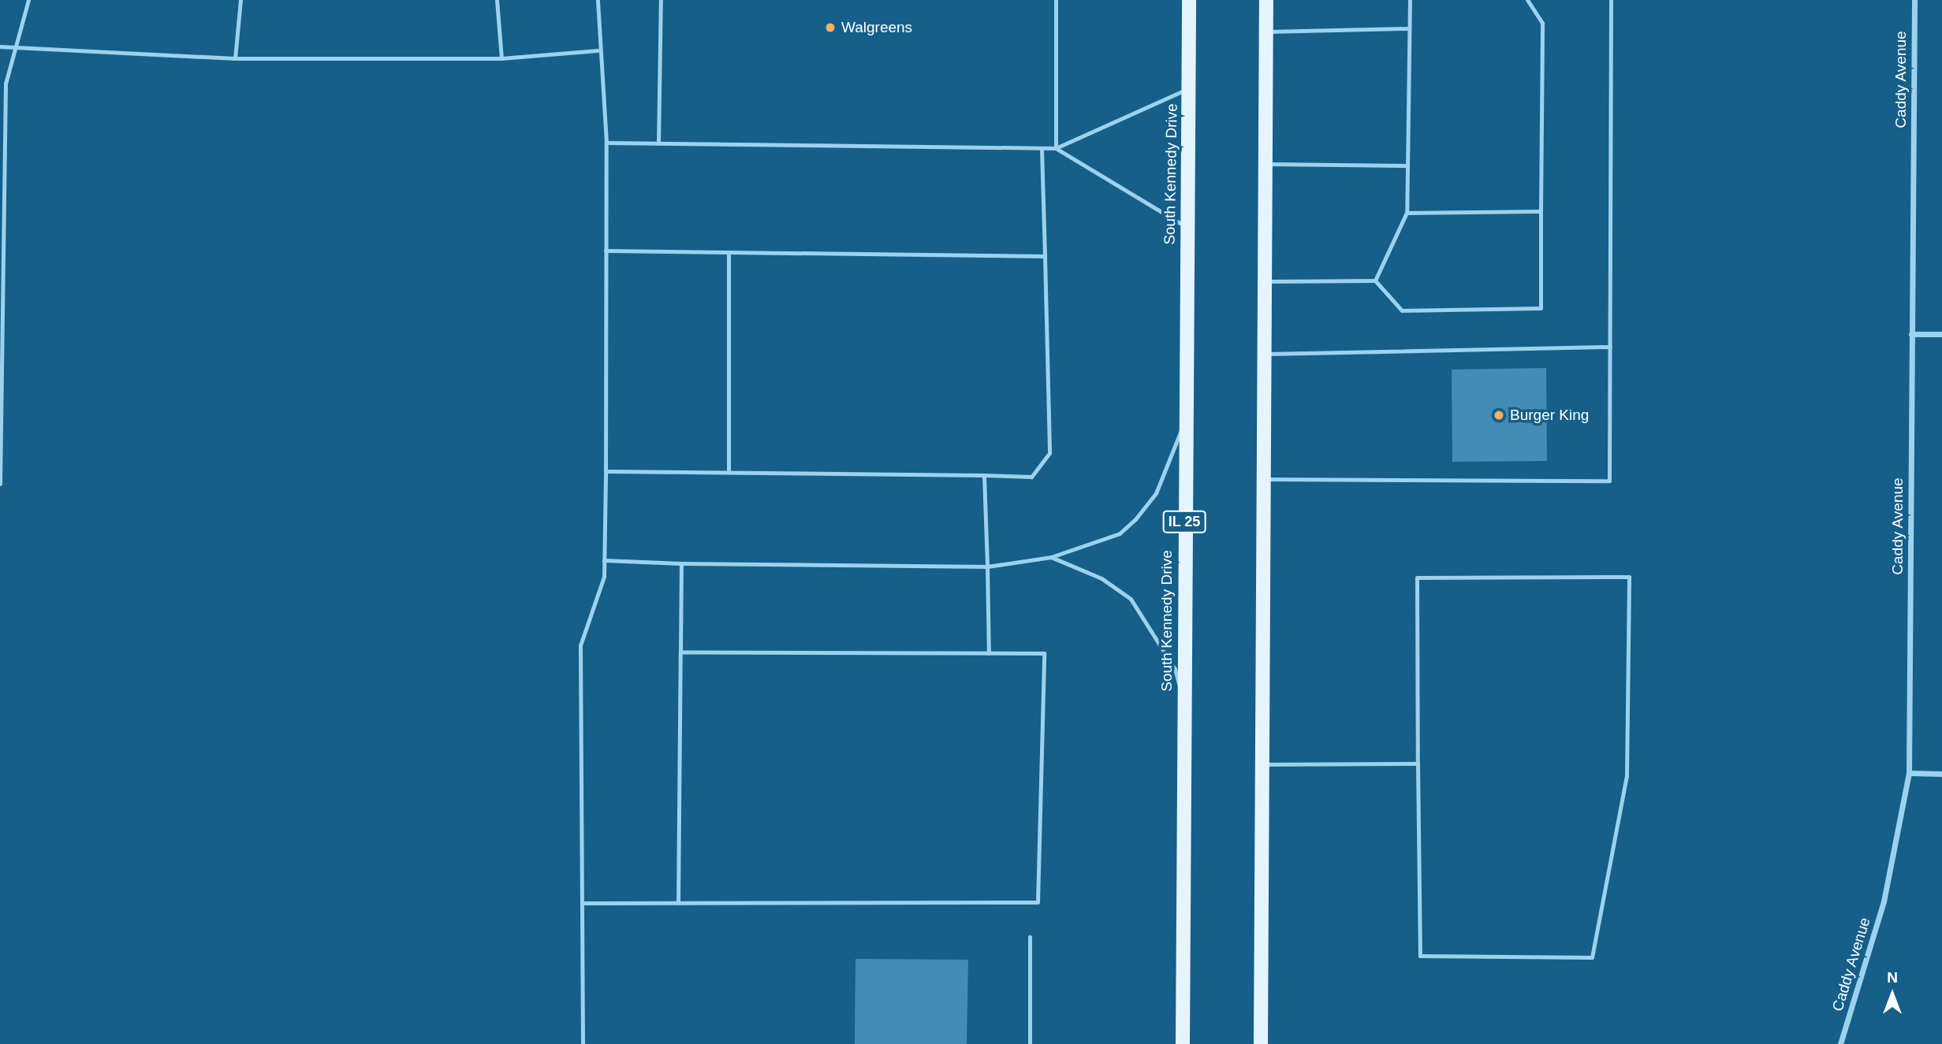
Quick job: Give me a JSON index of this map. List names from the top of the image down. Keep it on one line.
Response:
{"streets":{"main road":["South Kennedy Drive","IL 25"],"street":["Caddy Avenue"]},"places":["Walgreens","Burger King"],"north":"top"}
